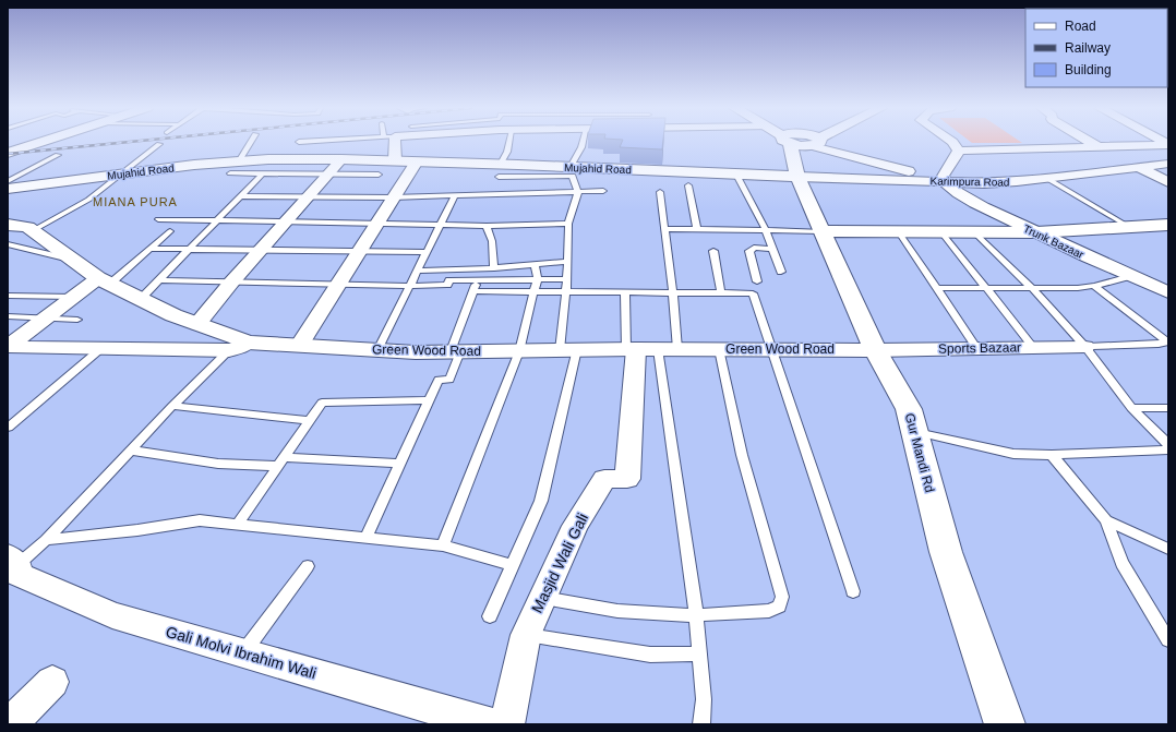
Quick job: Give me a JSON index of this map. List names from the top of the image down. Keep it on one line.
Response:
{"streets":{"street":["Mujahid Road","Karimpura Road","Trunk Bazaar","Sports Bazaar","Green Wood Road","Gur Mandi Rd","Masjid Wali Gali","Gali Molvi Ibrahim Wali"]},"crossings":[["Mujahid Road","Karimpura Road"],["Mujahid Road","Gur Mandi Rd"],["Karimpura Road","Trunk Bazaar"],["Karimpura Road","Gur Mandi Rd"],["Sports Bazaar","Green Wood Road"],["Sports Bazaar","Gur Mandi Rd"],["Green Wood Road","Gur Mandi Rd"],["Green Wood Road","Masjid Wali Gali"]],"districts":["MIANA PURA"],"legend":["Road","Railway","Building"]}
